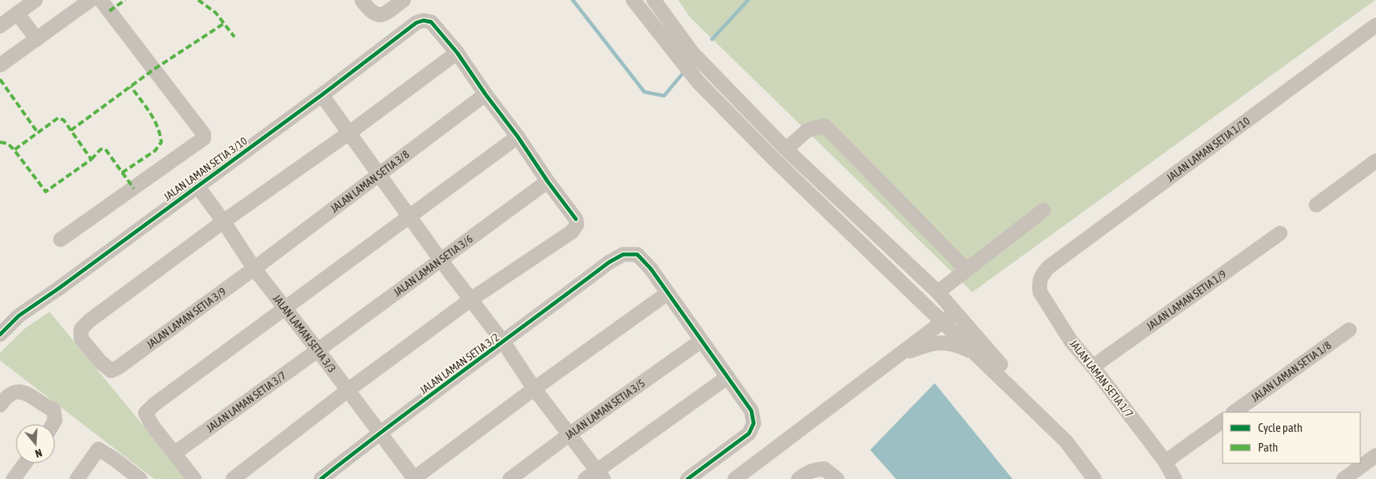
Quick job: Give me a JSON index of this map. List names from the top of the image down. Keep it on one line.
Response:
{"streets":{"street":["JALAN LAMAN SETIA 1/10","JALAN LAMAN SETIA 3/10","JALAN LAMAN SETIA 3/8","JALAN LAMAN SETIA 3/6","JALAN LAMAN SETIA 1/9","JALAN LAMAN SETIA 3/9","JALAN LAMAN SETIA 3/3","JALAN LAMAN SETIA 3/2","JALAN LAMAN SETIA 1/8","JALAN LAMAN SETIA 1/7","JALAN LAMAN SETIA 3/7","JALAN LAMAN SETIA 3/5"]},"crossings":[["JALAN LAMAN SETIA 1/10","JALAN LAMAN SETIA 1/7"],["JALAN LAMAN SETIA 3/10","JALAN LAMAN SETIA 3/3"],["JALAN LAMAN SETIA 3/8","JALAN LAMAN SETIA 3/9"],["JALAN LAMAN SETIA 3/8","JALAN LAMAN SETIA 3/3"],["JALAN LAMAN SETIA 3/6","JALAN LAMAN SETIA 3/3"],["JALAN LAMAN SETIA 3/6","JALAN LAMAN SETIA 3/7"],["JALAN LAMAN SETIA 1/9","JALAN LAMAN SETIA 1/7"],["JALAN LAMAN SETIA 3/9","JALAN LAMAN SETIA 3/3"],["JALAN LAMAN SETIA 3/3","JALAN LAMAN SETIA 3/2"],["JALAN LAMAN SETIA 3/3","JALAN LAMAN SETIA 3/7"]],"legend":["Cycle path","Path"],"north":"bottom"}
